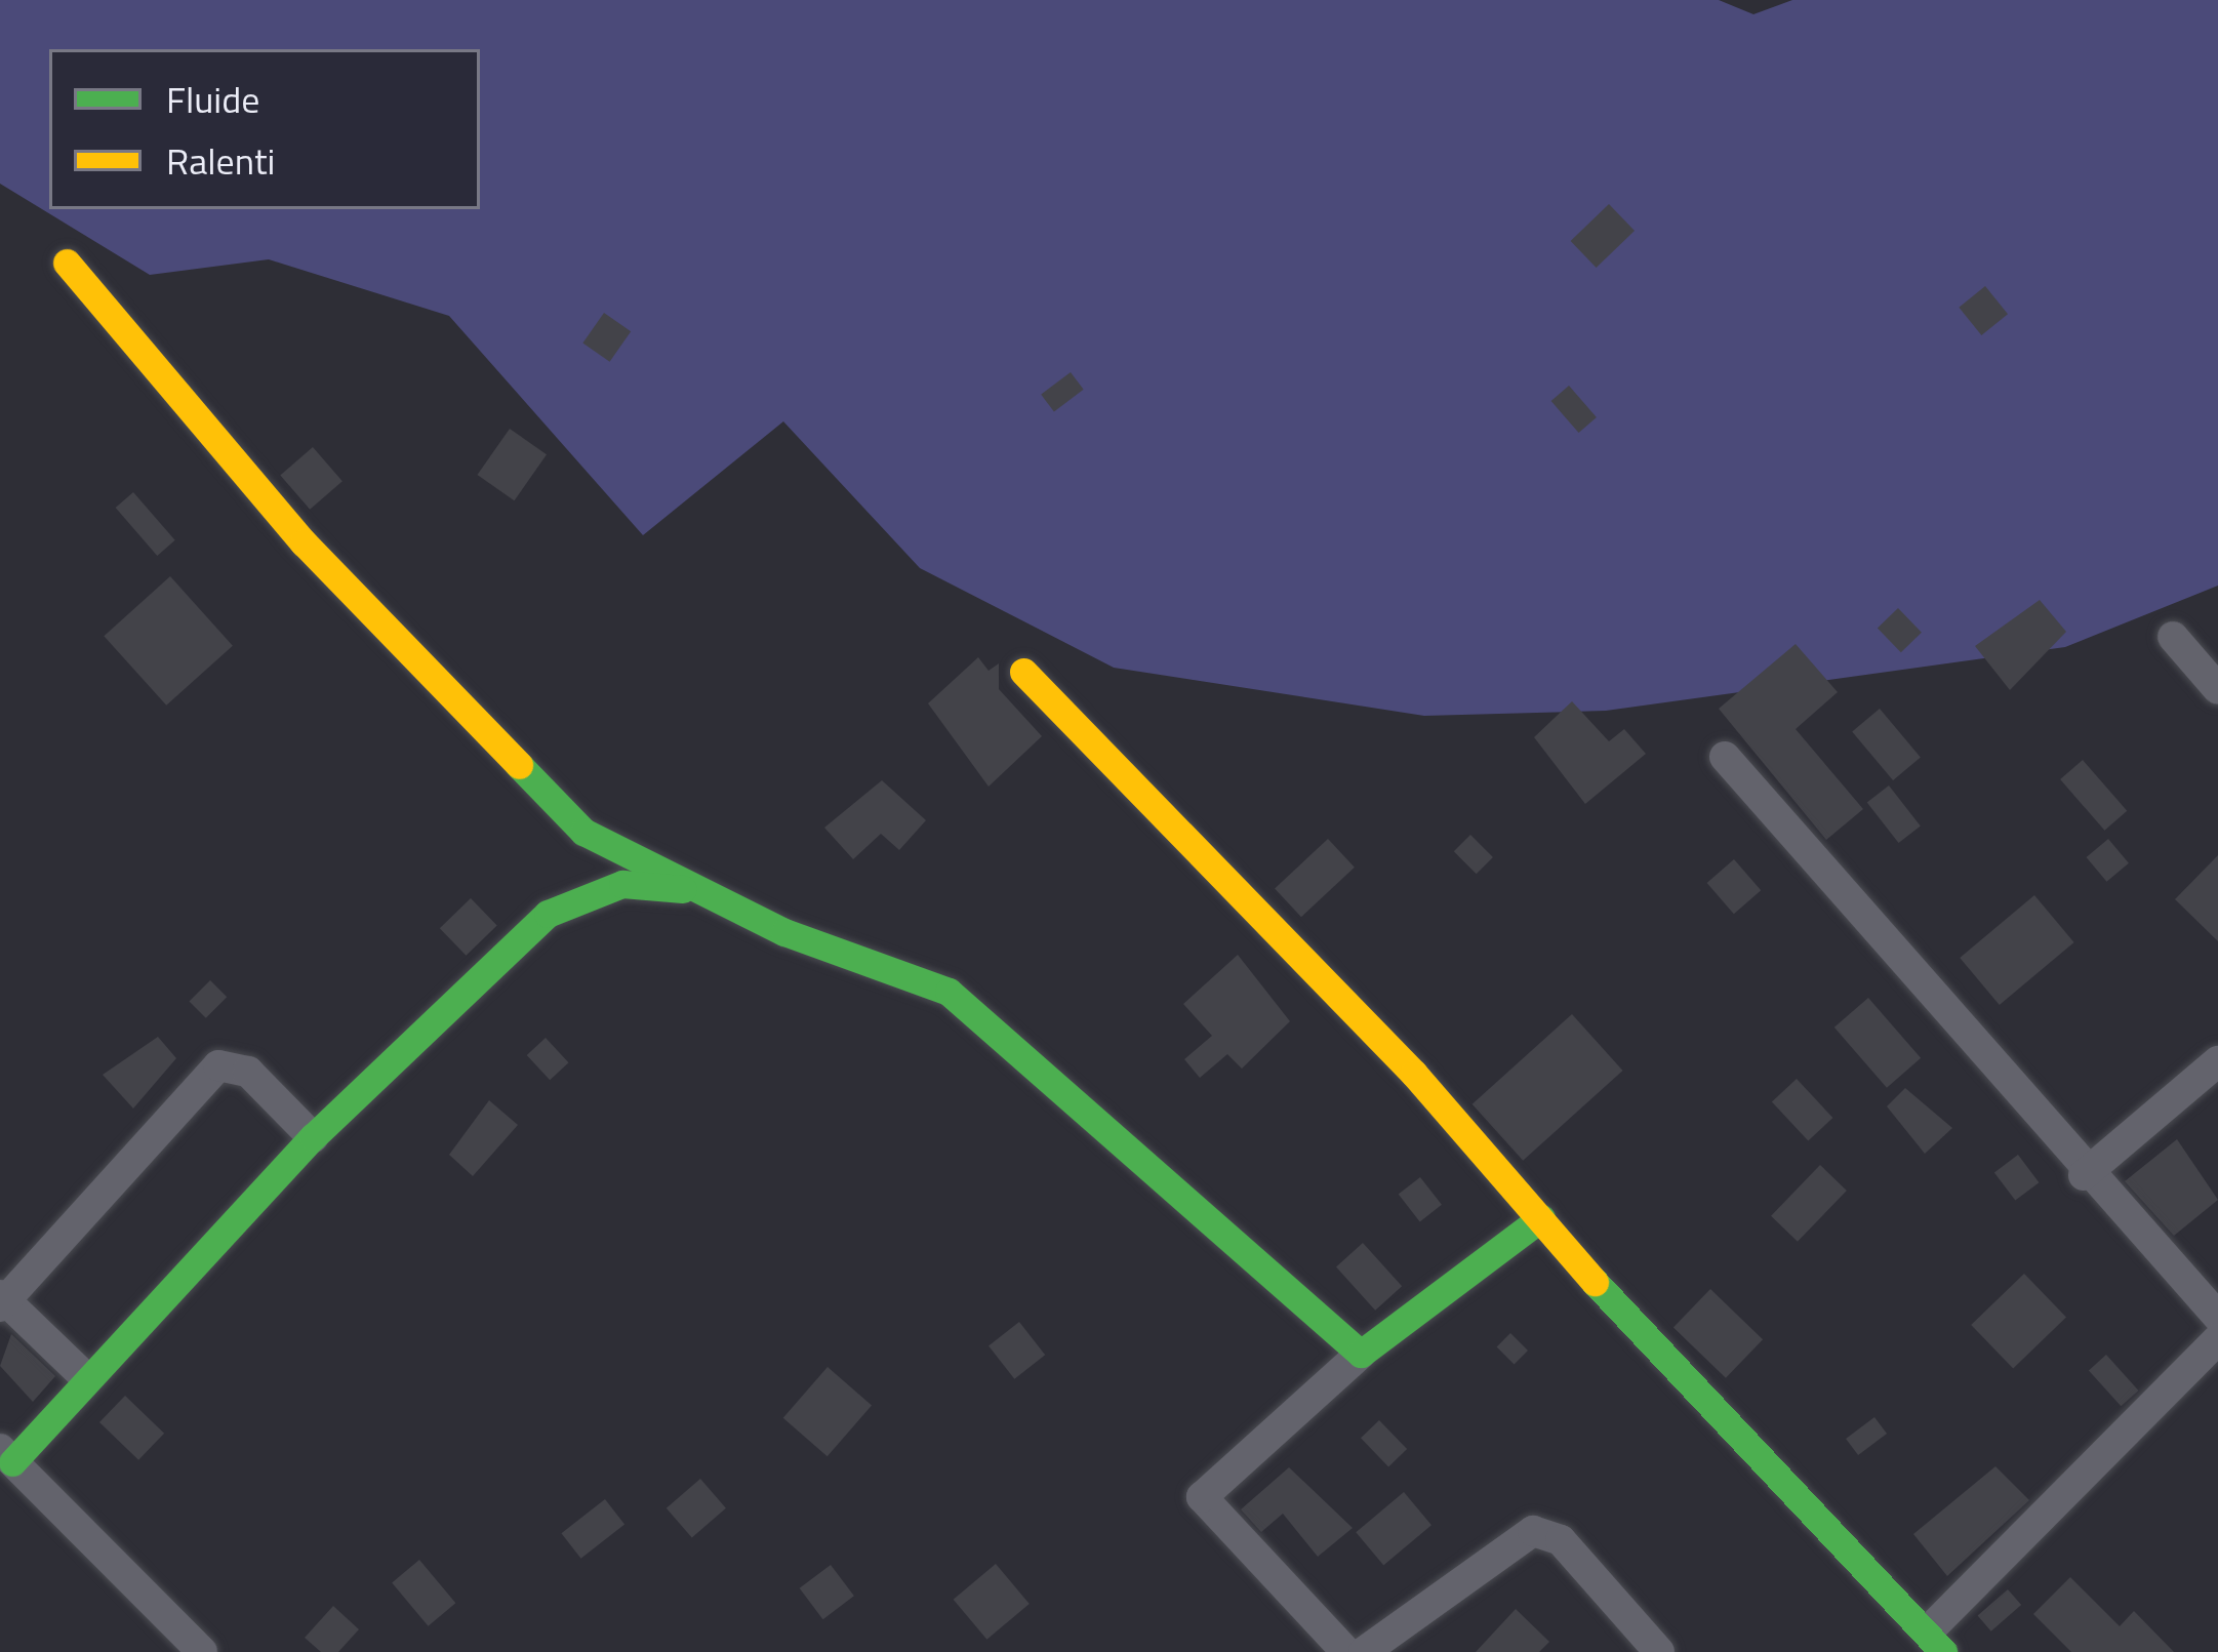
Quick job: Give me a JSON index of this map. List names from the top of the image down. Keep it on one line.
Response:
{"legend":["Fluide","Ralenti"]}
